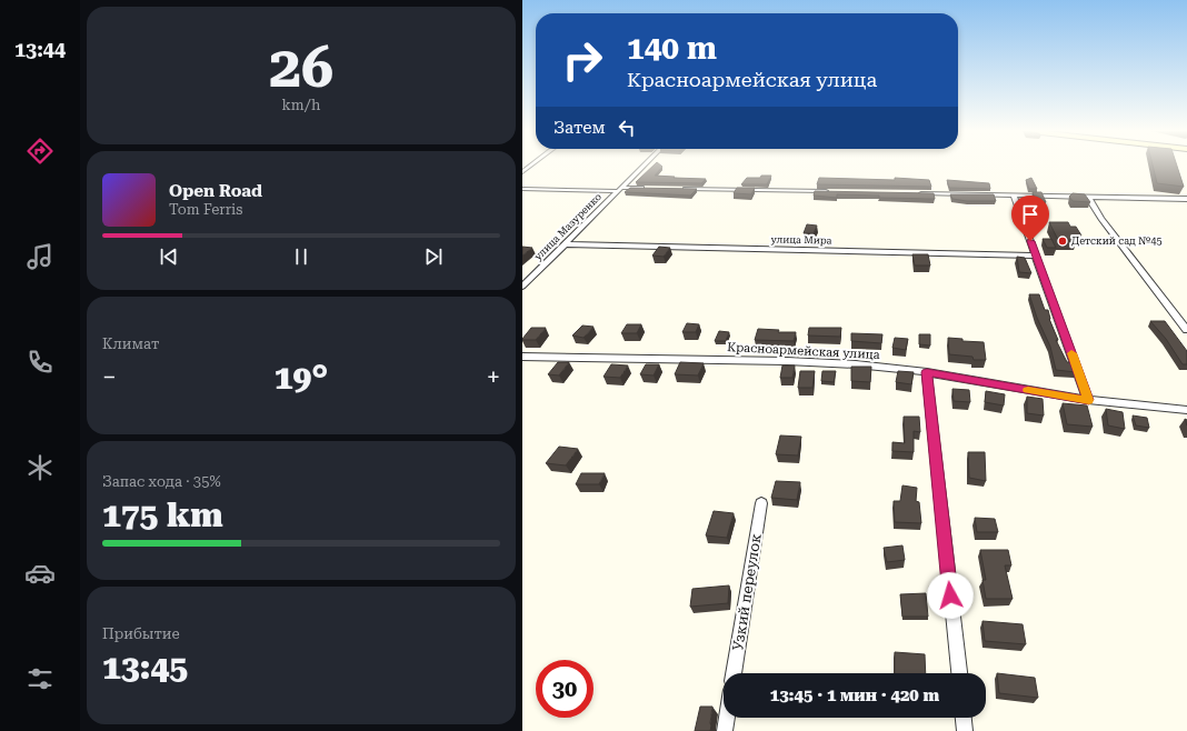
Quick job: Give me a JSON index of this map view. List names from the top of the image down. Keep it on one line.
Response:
{"streets":{"street":["улица Мазуренко","улица Мира","Красноармейская улица","Узкий переулок"]},"crossings":[["улица Мазуренко","улица Мира"]],"places":["Детский сад №45"],"page":{"tabs":"13:44","tile":[["26","km/h"],"Климат",["Запас хода · 35%","175 km"],["Прибытие","13:45"]],"turn":["140 m","Красноармейская улица"],"then":"Затем","song":["Open Road","Tom Ferris"],"heat":["−","19°","+"],"limit":"30","trip":"13:45 · 1 мин · 420 m"}}
